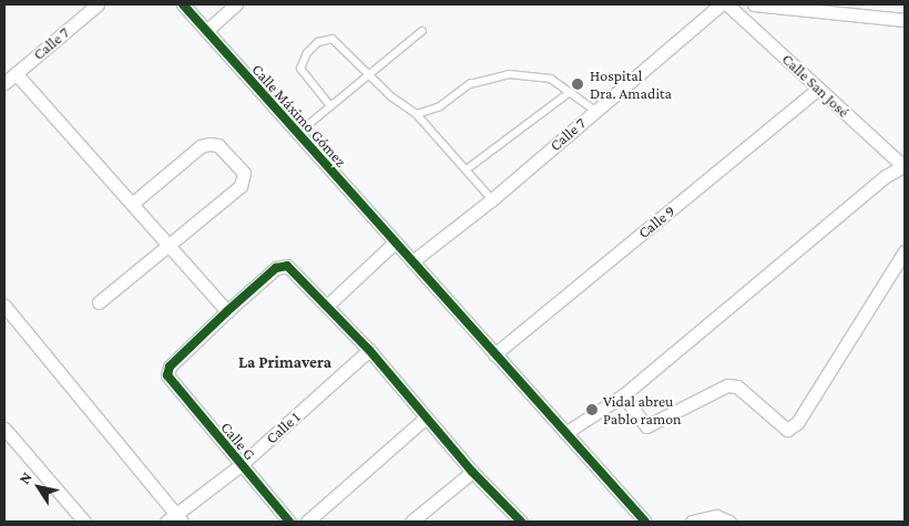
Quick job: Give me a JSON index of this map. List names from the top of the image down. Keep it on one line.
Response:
{"streets":{"street":["Calle 7","Calle San José","Calle Máximo Gómez","Calle 9","Calle 1","Calle G"]},"crossings":[["Calle 7","Calle Máximo Gómez"],["Calle San José","Calle 9"],["Calle Máximo Gómez","Calle 9"],["Calle 1","Calle G"]],"districts":["La Primavera"],"places":["Hospital Dra. Amadita","Vidal abreu Pablo ramon"],"north":"top left"}
